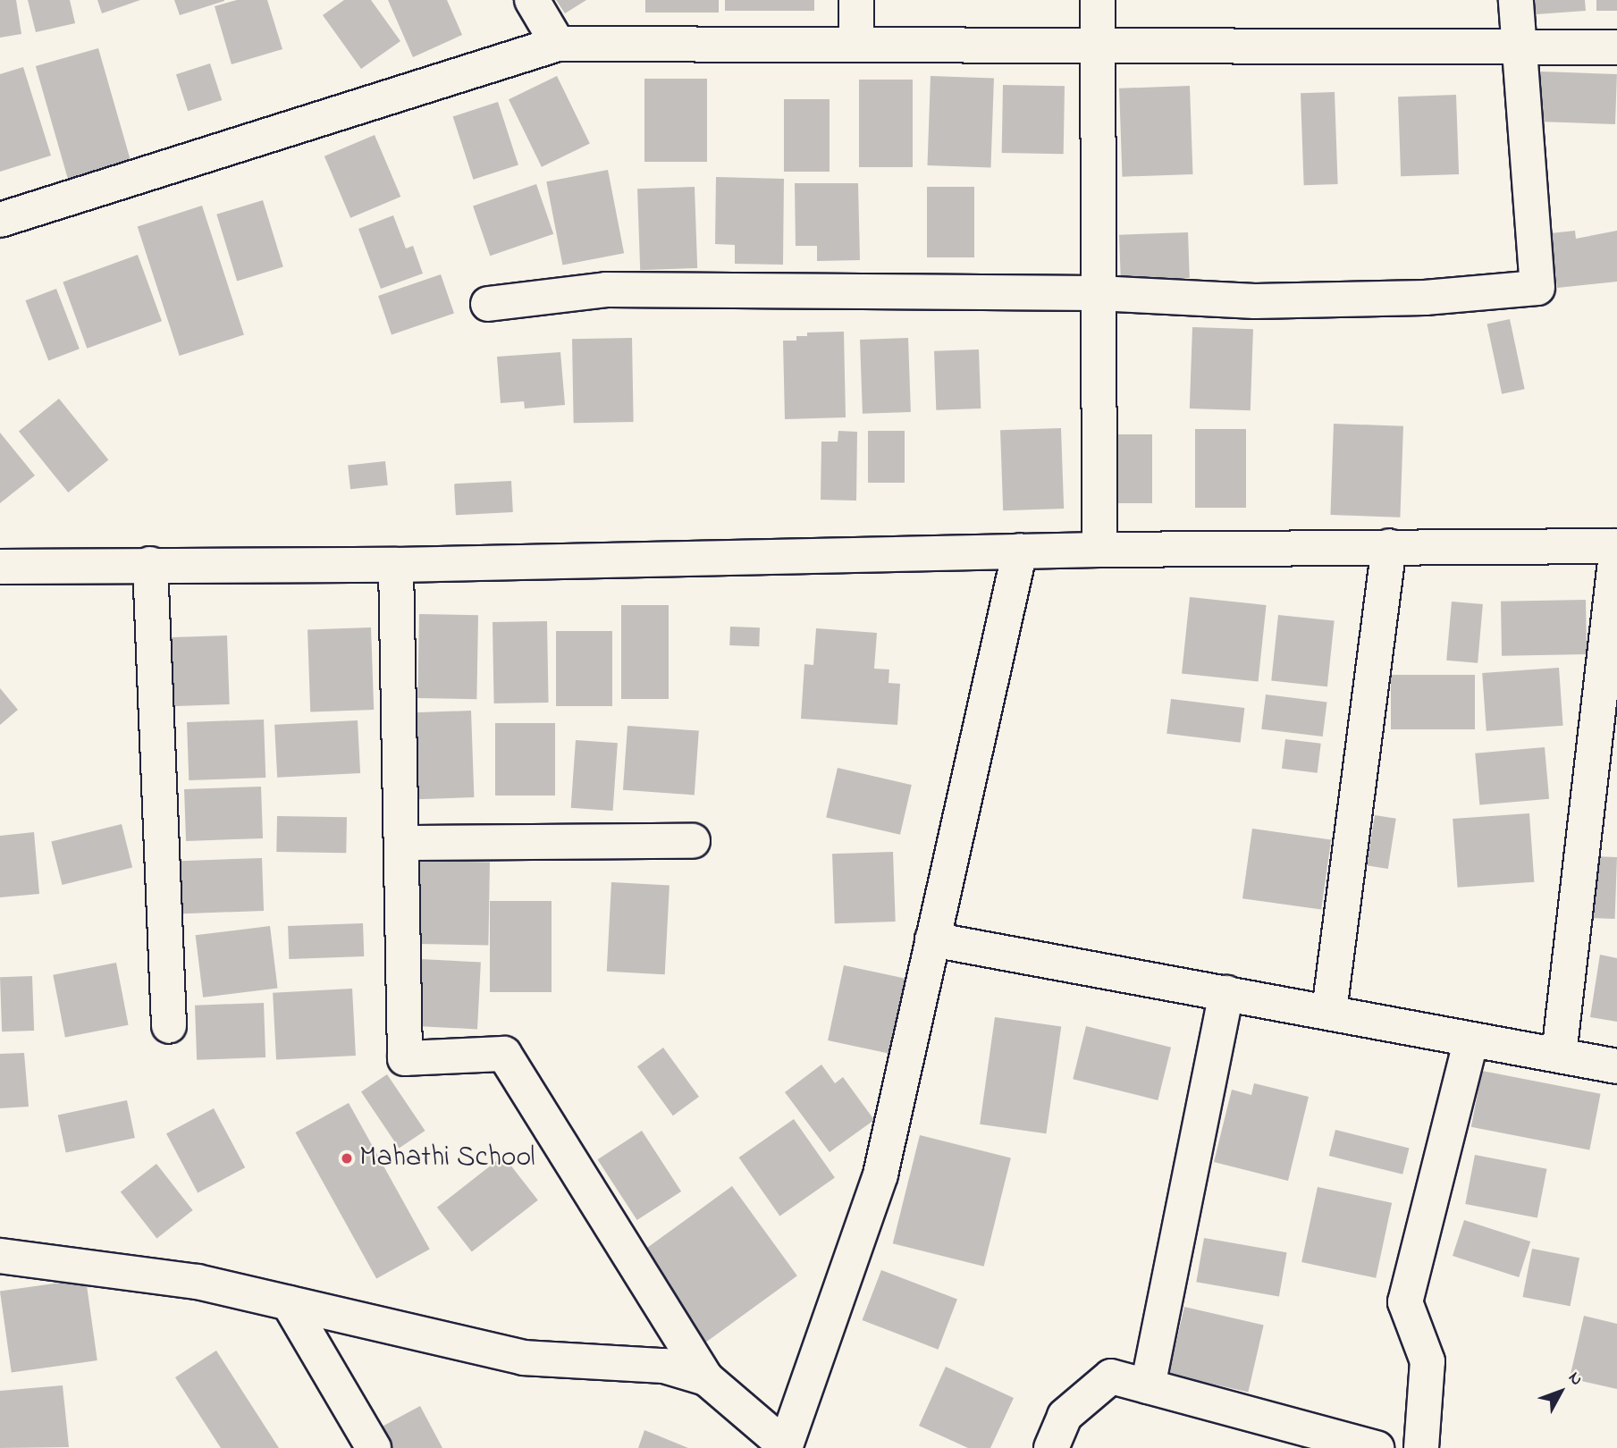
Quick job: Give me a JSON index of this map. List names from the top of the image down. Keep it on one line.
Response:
{"places":["Mahathi School"],"north":"top right"}
